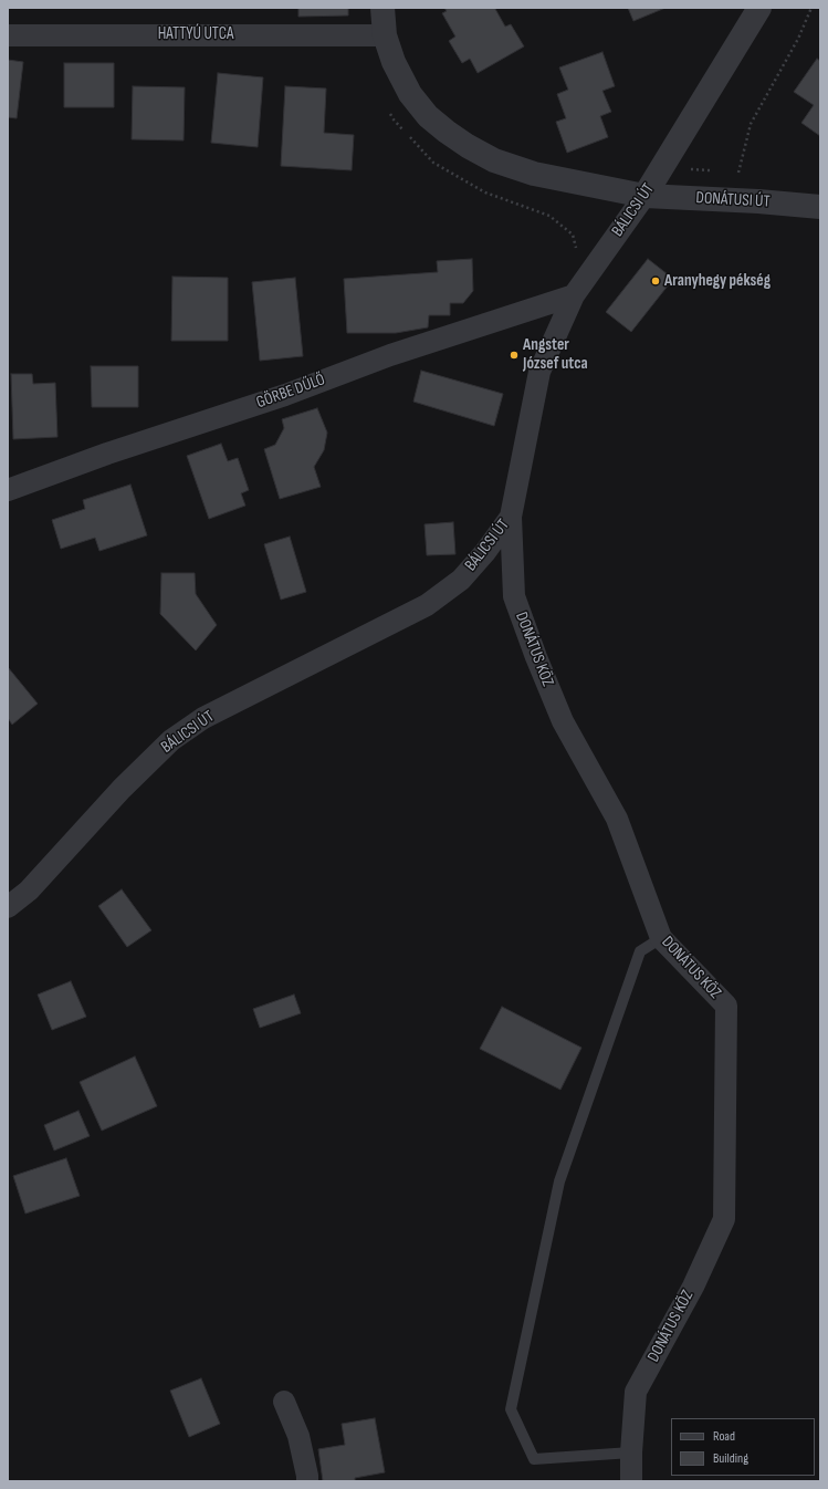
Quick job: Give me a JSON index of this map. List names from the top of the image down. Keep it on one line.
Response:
{"streets":{"street":["HATTYÚ UTCA","DONÁTUSI ÚT","BÁLICSI ÚT","GÖRBE DŰLŐ","DONÁTUS KÖZ"]},"crossings":[["DONÁTUSI ÚT","BÁLICSI ÚT"],["BÁLICSI ÚT","GÖRBE DŰLŐ"],["BÁLICSI ÚT","DONÁTUS KÖZ"]],"places":["Aranyhegy pékség","Angster József utca"],"legend":["Road","Building"]}
